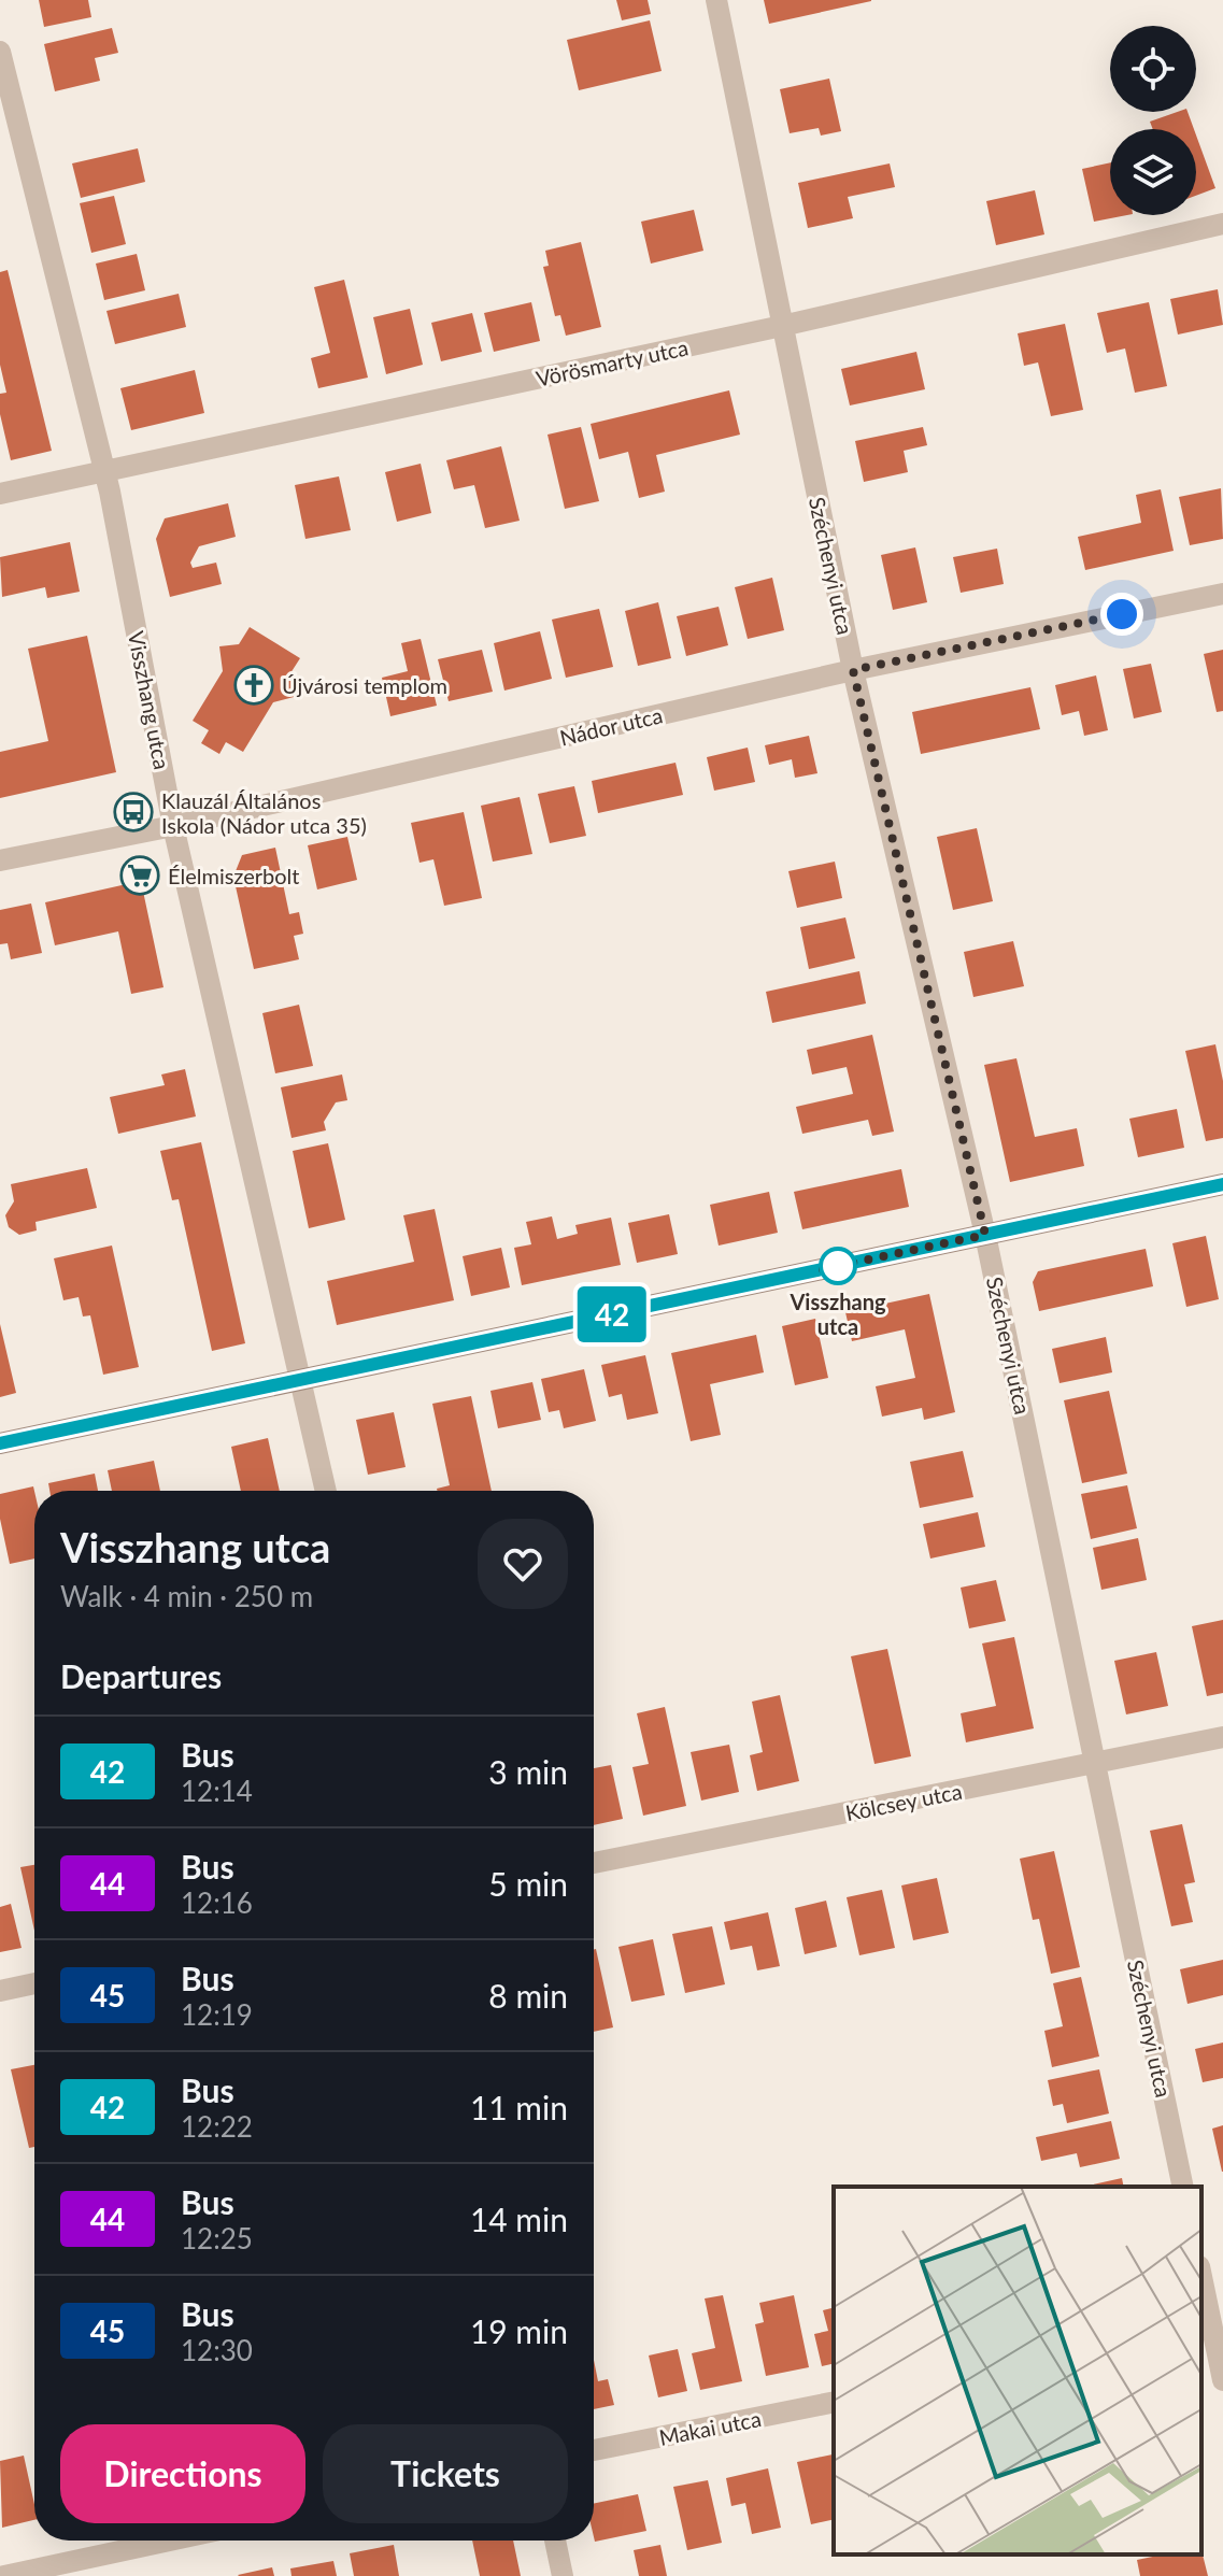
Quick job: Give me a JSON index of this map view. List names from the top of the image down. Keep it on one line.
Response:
{"streets":{"street":["Vörösmarty utca","Széchenyi utca","Visszhang utca","Nádor utca","Kölcsey utca","Makai utca"]},"crossings":[["Vörösmarty utca","Széchenyi utca"],["Vörösmarty utca","Visszhang utca"],["Széchenyi utca","Nádor utca"],["Széchenyi utca","Kölcsey utca"],["Visszhang utca","Nádor utca"]],"places":{"church":["Újvárosi templom"],"bus stop":["Klauzál Általános Iskola (Nádor utca 35)"],"supermarket":["Élelmiszerbolt"],"other":["Visszhang utca"]},"lines":["bus line 42"],"page":{"on_map":"42","heading":[["Visszhang utca","Walk · 4 min · 250 m"],"Departures"],"list":[{"mark":"42","name":"Bus","note":"12:14","value":"3 min"},{"mark":"44","name":"Bus","note":"12:16","value":"5 min"},{"mark":"45","name":"Bus","note":"12:19","value":"8 min"},{"mark":"42","name":"Bus","note":"12:22","value":"11 min"},{"mark":"44","name":"Bus","note":"12:25","value":"14 min"},{"mark":"45","name":"Bus","note":"12:30","value":"19 min"}],"buttons":["Directions","Tickets"]}}
